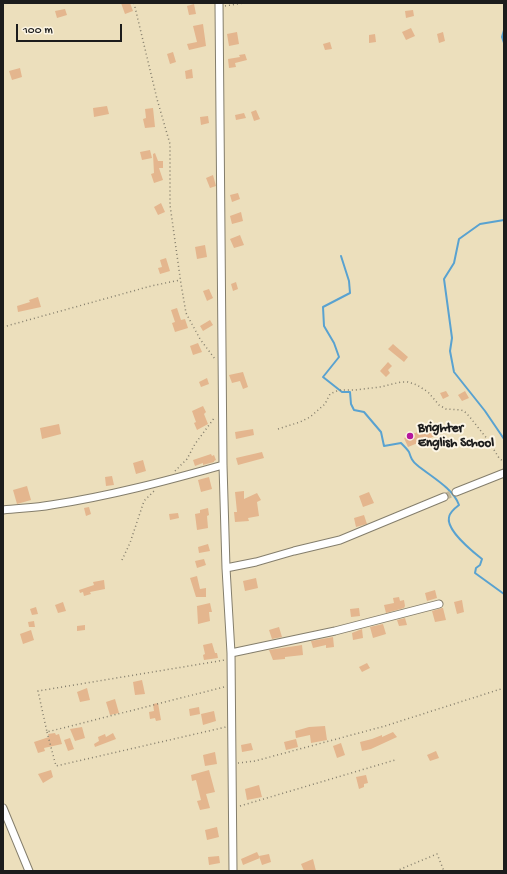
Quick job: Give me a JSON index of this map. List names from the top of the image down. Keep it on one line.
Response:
{"places":["Brighter English School"],"scale_bar":"100 m"}
